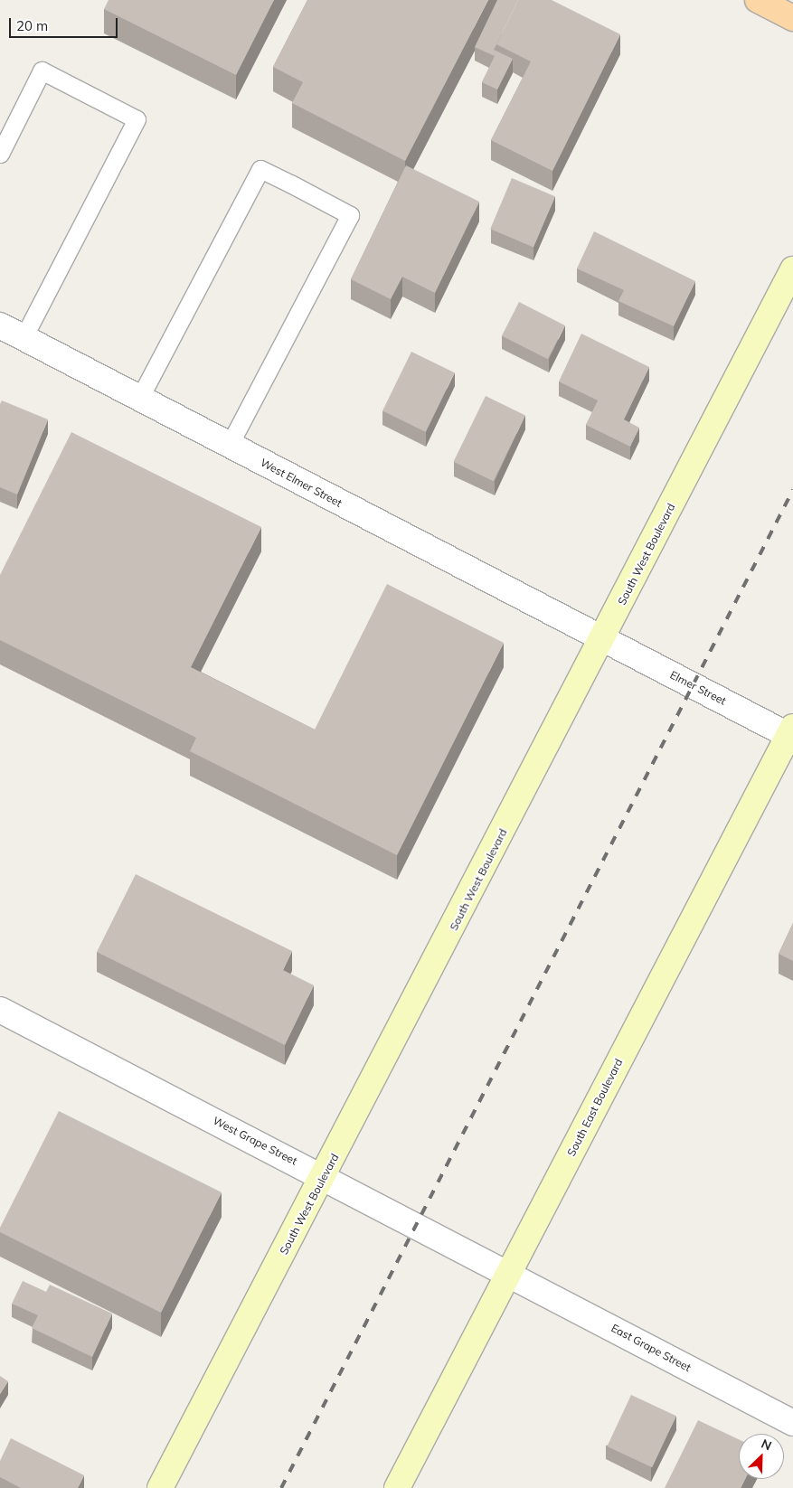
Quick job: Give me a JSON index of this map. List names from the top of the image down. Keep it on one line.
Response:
{"streets":{"main road":["South West Boulevard","South East Boulevard"],"street":["West Elmer Street","Elmer Street","West Grape Street","East Grape Street"]},"crossings":[["West Elmer Street","South West Boulevard"],["West Elmer Street","Elmer Street"],["South West Boulevard","Elmer Street"],["South West Boulevard","West Grape Street"],["Elmer Street","South East Boulevard"],["South East Boulevard","West Grape Street"],["South East Boulevard","East Grape Street"],["West Grape Street","East Grape Street"]],"scale_bar":"20 m","north":"top right"}
